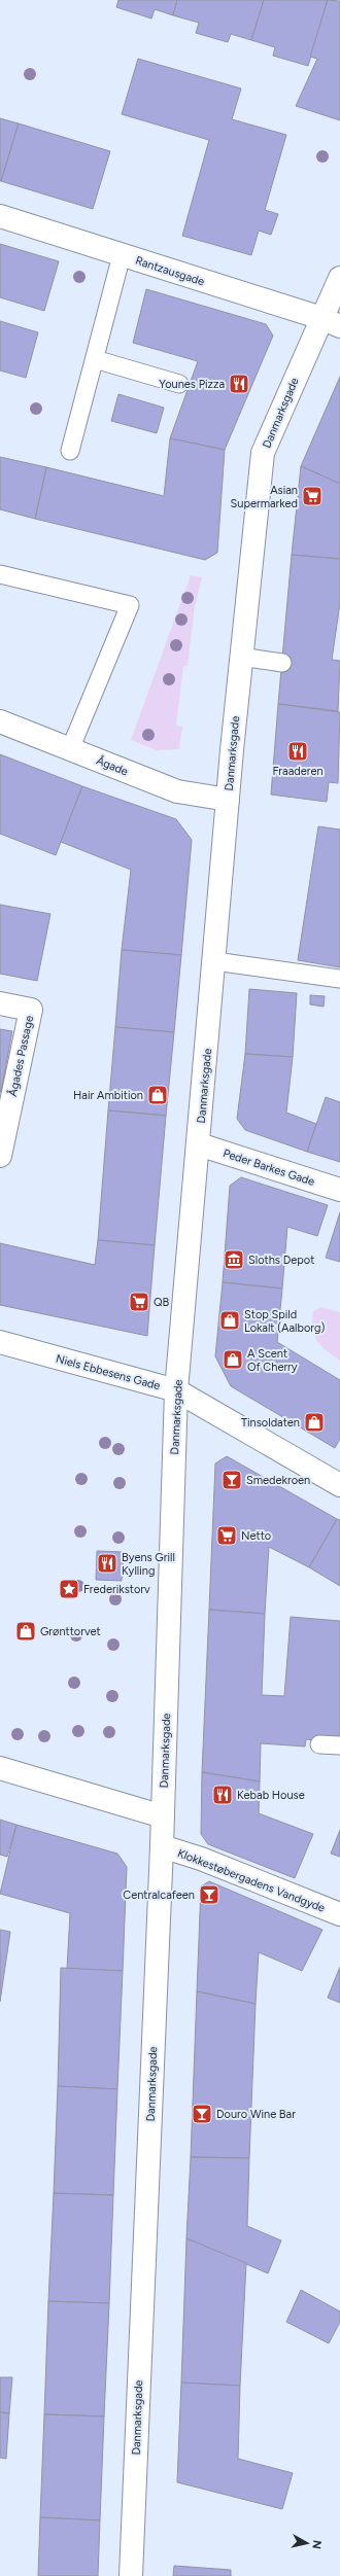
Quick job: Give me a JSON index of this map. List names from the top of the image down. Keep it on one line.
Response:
{"streets":{"street":["Rantzausgade","Danmarksgade","Ågade","Ågades Passage","Peder Barkes Gade","Niels Ebbesens Gade","Klokkestøbergadens Vandgyde"]},"crossings":[["Rantzausgade","Danmarksgade"],["Danmarksgade","Ågade"],["Danmarksgade","Peder Barkes Gade"],["Danmarksgade","Niels Ebbesens Gade"],["Danmarksgade","Klokkestøbergadens Vandgyde"]],"places":{"restaurant":["Younes Pizza","Fraaderen","Byens Grill Kylling","Kebab House"],"supermarket":["Asian Supermarked","QB","Netto"],"shop":["Hair Ambition","Stop Spild Lokalt (Aalborg)","A Scent Of Cherry","Tinsoldaten","Grønttorvet"],"museum":["Sloths Depot"],"bar":["Smedekroen","Centralcafeen","Douro Wine Bar"],"place":["Frederikstorv"]},"north":"right"}
